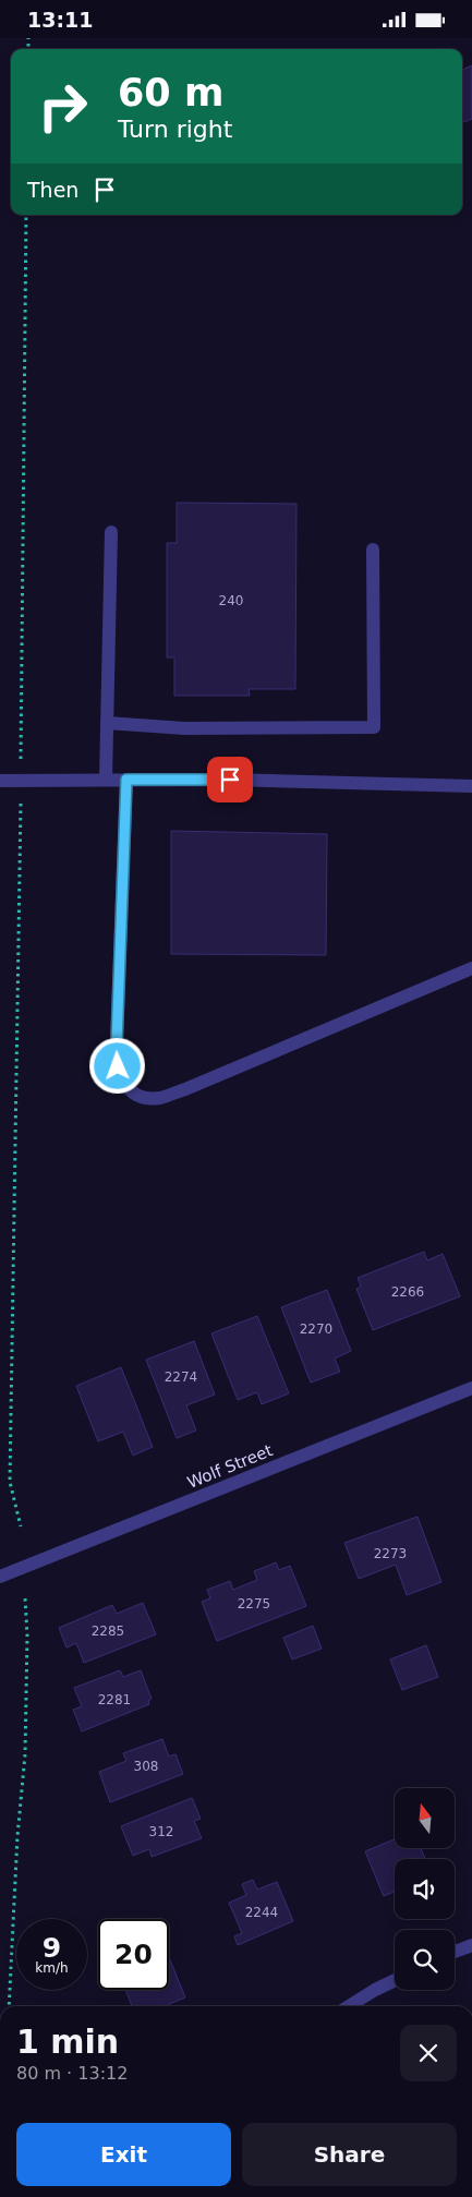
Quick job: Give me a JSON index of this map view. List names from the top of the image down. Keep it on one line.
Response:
{"streets":{"street":["Wolf Street"]},"house_numbers":["240","2266","2270","2274","2273","2275","2285","2281","308","312","2244"],"north":"top","page":{"status":"13:11","turn":["60 m","Turn right"],"then":"Then","speed":"9 km/h","limit":"20","heading":["1 min","80 m · 13:12"],"buttons":["Exit","Share"]}}
